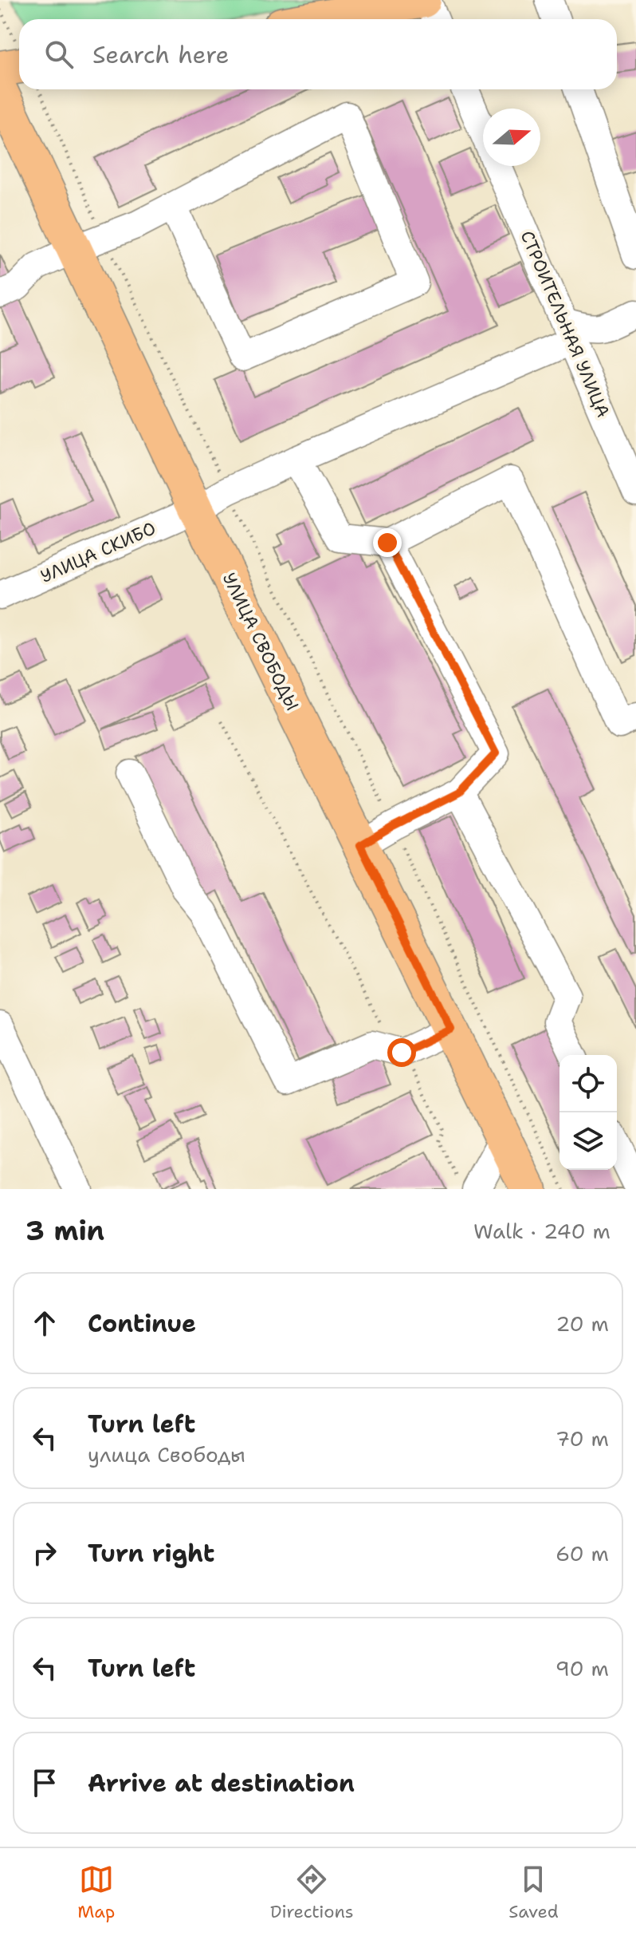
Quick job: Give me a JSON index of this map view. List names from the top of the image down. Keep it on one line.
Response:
{"streets":{"main road":["УЛИЦА СВОБОДЫ"],"street":["СТРОИТЕЛЬНАЯ УЛИЦА","УЛИЦА СКИБО"]},"crossings":[["СТРОИТЕЛЬНАЯ УЛИЦА","УЛИЦА СКИБО"],["УЛИЦА СКИБО","УЛИЦА СВОБОДЫ"]],"north":"right","page":{"search":"Search here","heading":["3 min","Walk · 240 m"],"list":[["Continue","20 m"],["Turn left","улица Свободы","70 m"],["Turn right","60 m"],["Turn left","90 m"],"Arrive at destination"],"nav":["Map","Directions","Saved"]}}
